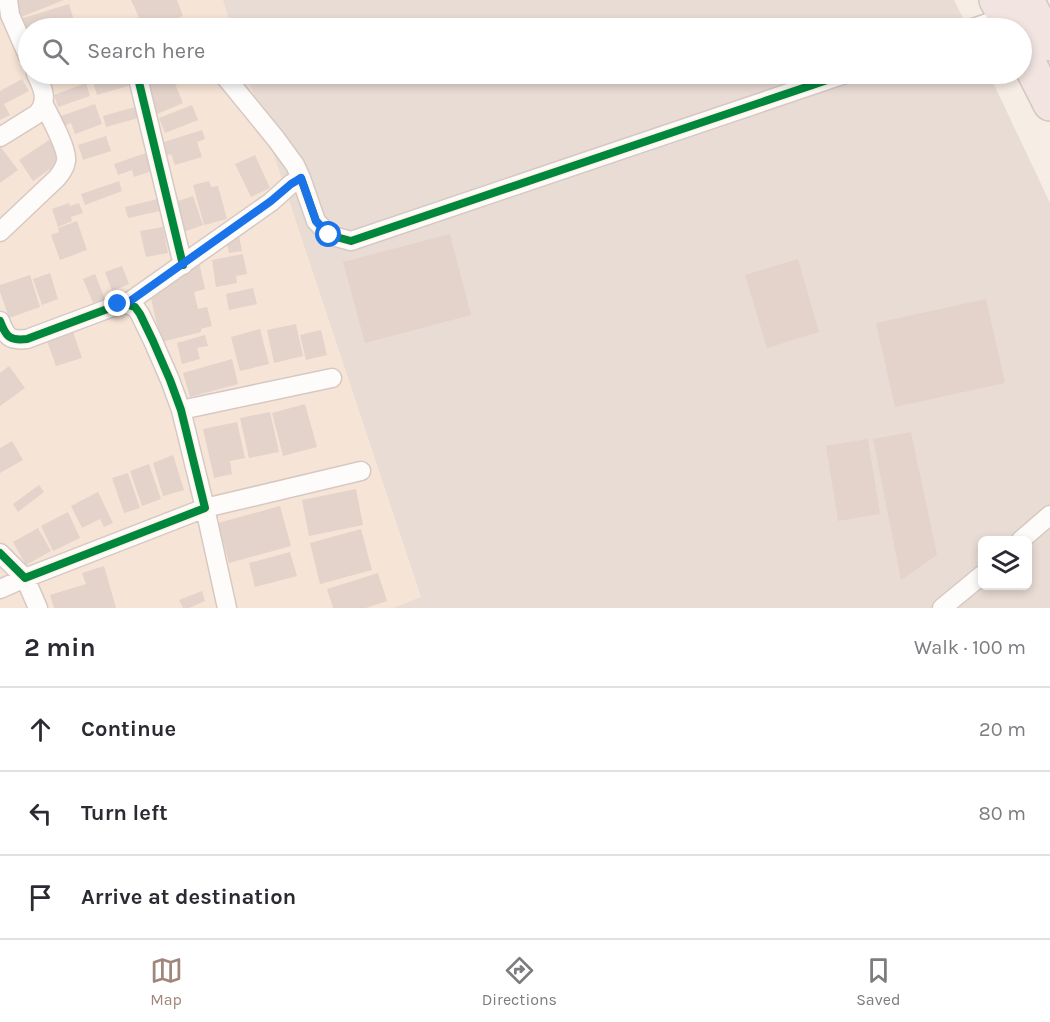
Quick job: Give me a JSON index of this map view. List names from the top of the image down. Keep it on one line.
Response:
{"page":{"search":"Search here","heading":["2 min","Walk · 100 m"],"list":[["Continue","20 m"],["Turn left","80 m"],"Arrive at destination"],"nav":["Map","Directions","Saved"]}}
